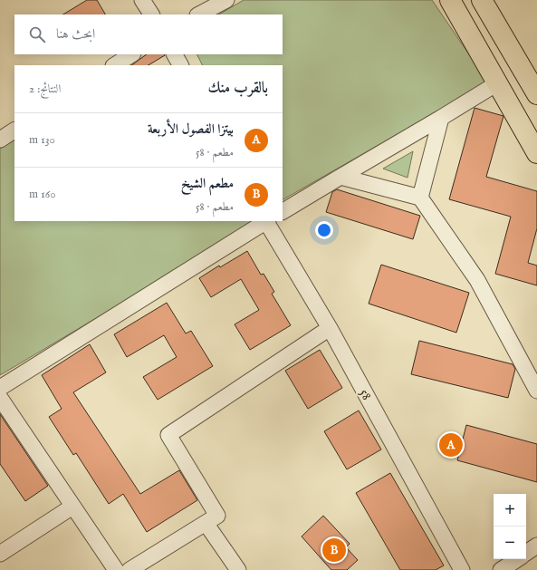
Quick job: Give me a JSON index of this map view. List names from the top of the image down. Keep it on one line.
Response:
{"streets":{"street":["58"]},"page":{"search":"ابحث هنا","heading":["بالقرب منك","النتائج: 2"],"list":[{"mark":"A","name":"بيتزا الفصول الأربعة","note":"مطعم · 58","value":"130 m"},{"mark":"B","name":"مطعم الشيخ","note":"مطعم · 58","value":"160 m"}],"pins":["A","B"],"map_buttons":["+","−"]}}
